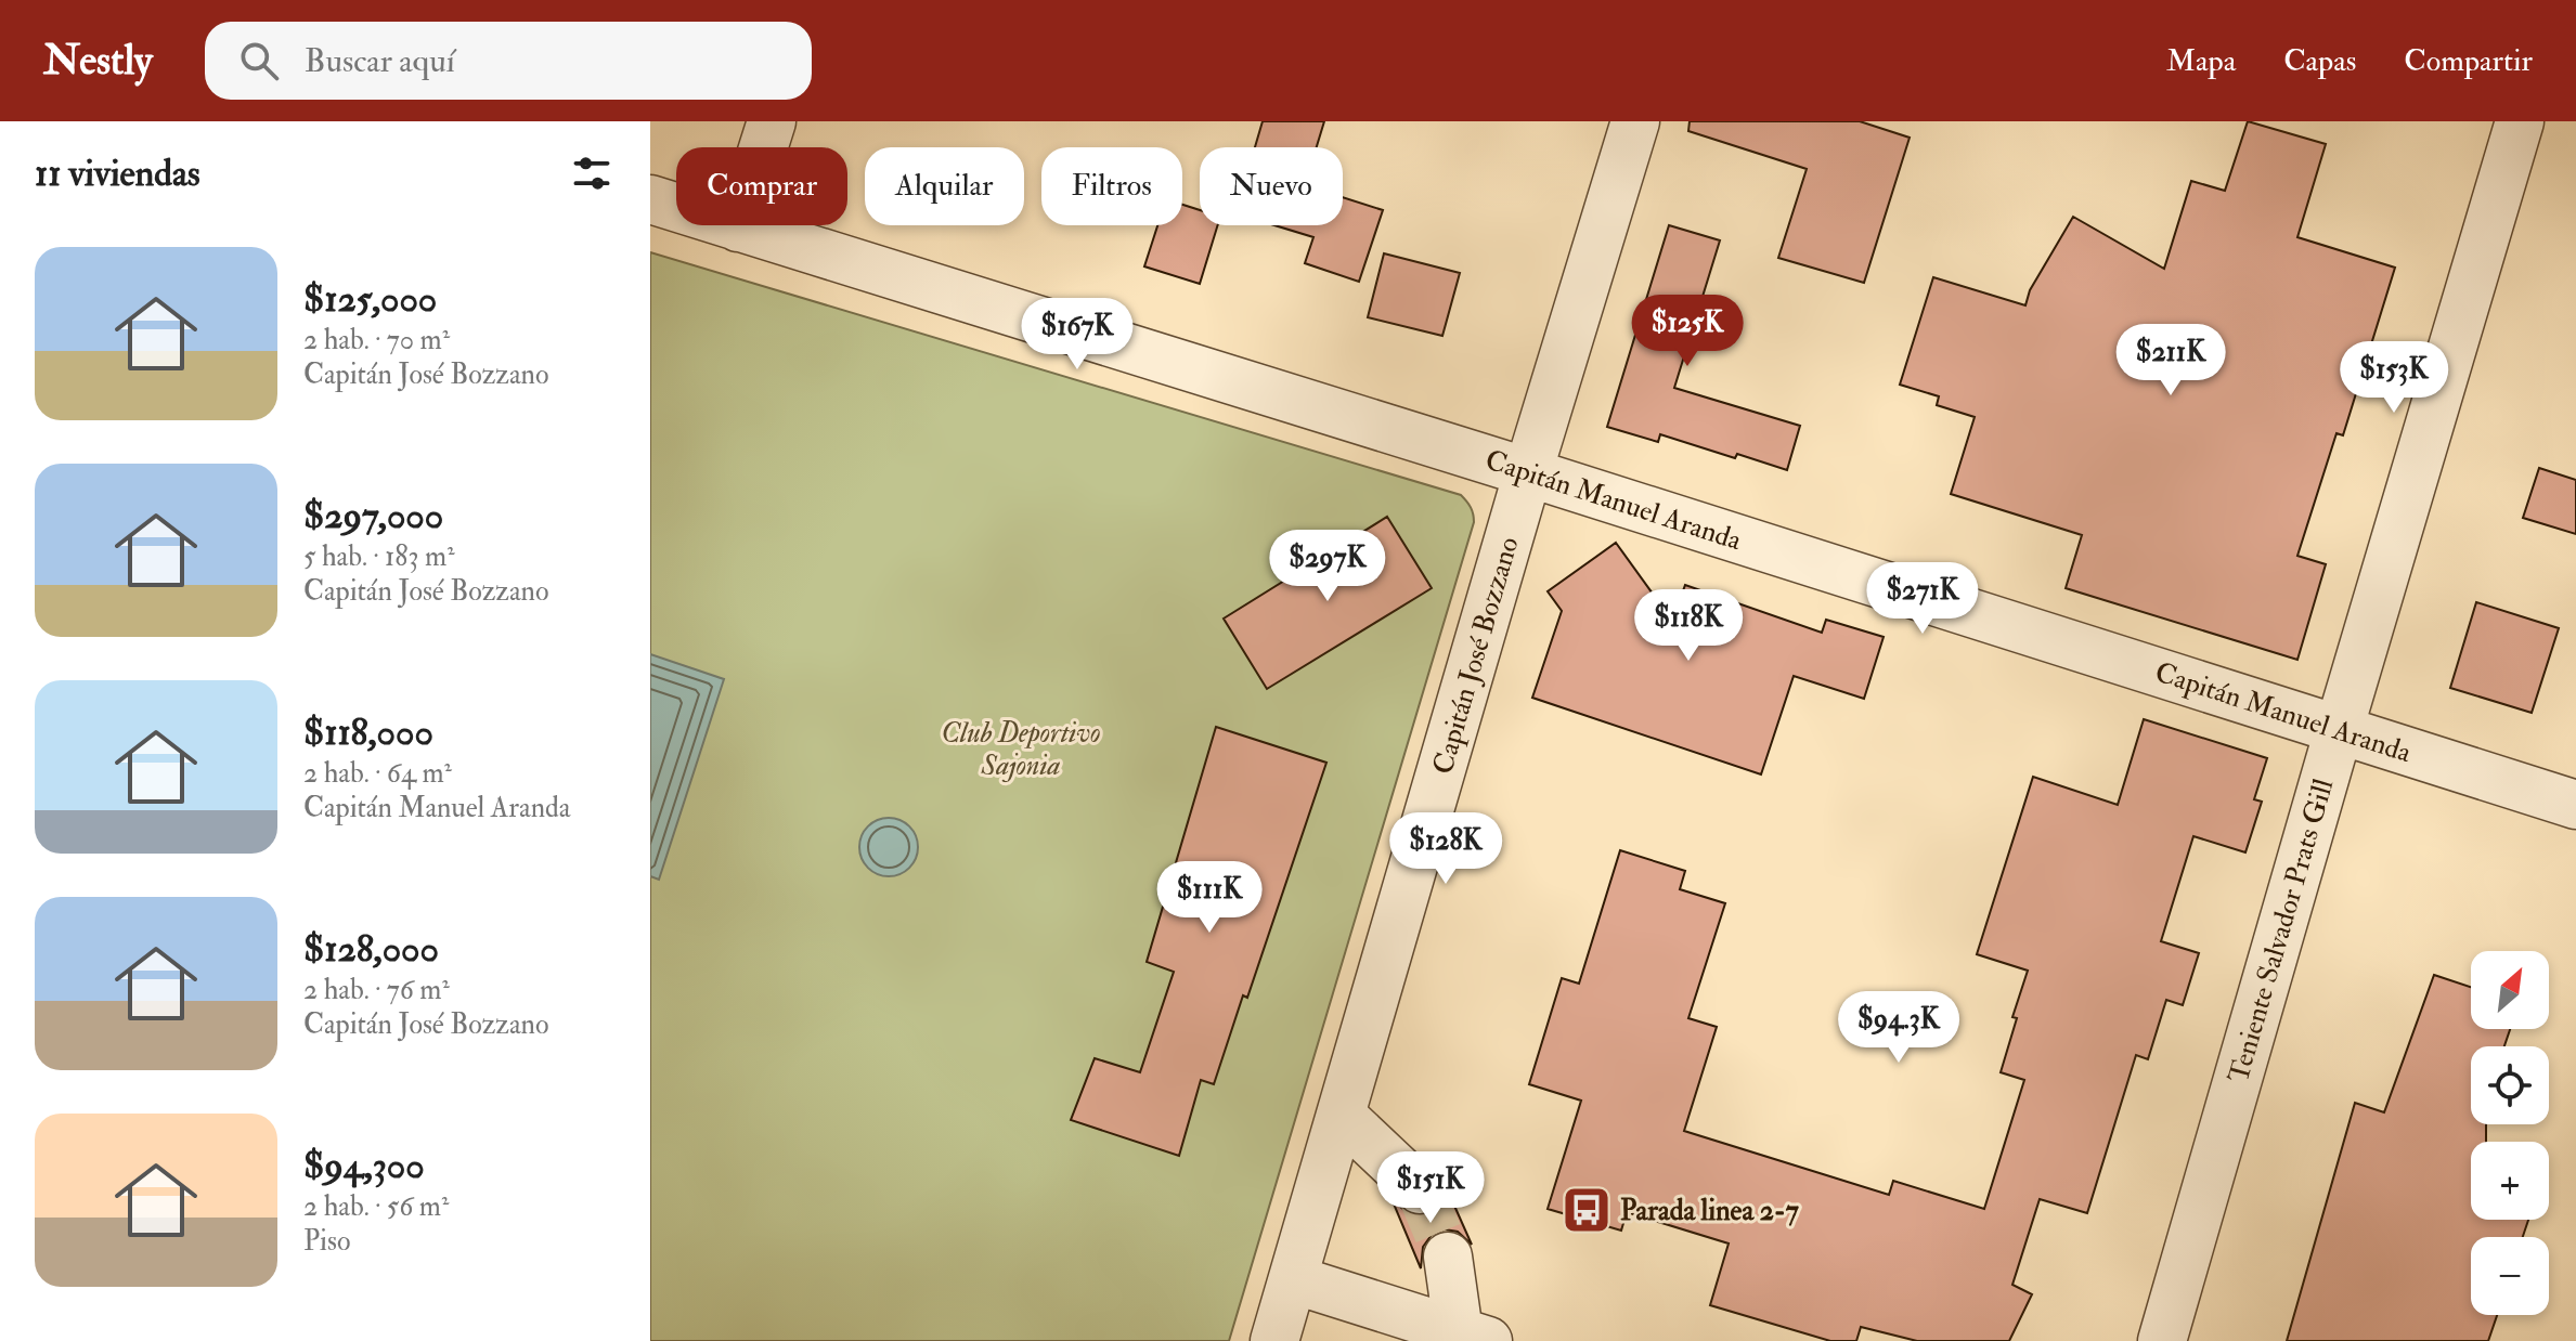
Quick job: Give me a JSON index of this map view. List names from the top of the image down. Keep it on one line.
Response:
{"streets":{"street":["Capitán Manuel Aranda","Capitán José Bozzano","Teniente Salvador Prats Gill"]},"crossings":[["Capitán Manuel Aranda","Capitán José Bozzano"],["Capitán Manuel Aranda","Teniente Salvador Prats Gill"]],"parks":["Club Deportivo Sajonia"],"places":{"bus stop":["Parada linea 2-7"]},"north":"top right","page":{"header":"Nestly","search":"Buscar aquí","nav":["Mapa","Capas","Compartir"],"heading":"11 viviendas","chip":["Comprar","Alquilar","Filtros","Nuevo"],"list":[{"name":"$125,000","note":"2 hab. · 70 m² · Capitán José Bozzano"},{"name":"$297,000","note":"5 hab. · 183 m² · Capitán José Bozzano"},{"name":"$118,000","note":"2 hab. · 64 m² · Capitán Manuel Aranda"},{"name":"$128,000","note":"2 hab. · 76 m² · Capitán José Bozzano"},{"name":"$94,300","note":"2 hab. · 56 m² · Piso"}],"price":["$125K","$167K","$211K","$153K","$297K","$271K","$118K","$128K","$111K","$94.3K","$151K"],"map_buttons":["+","−"]}}
